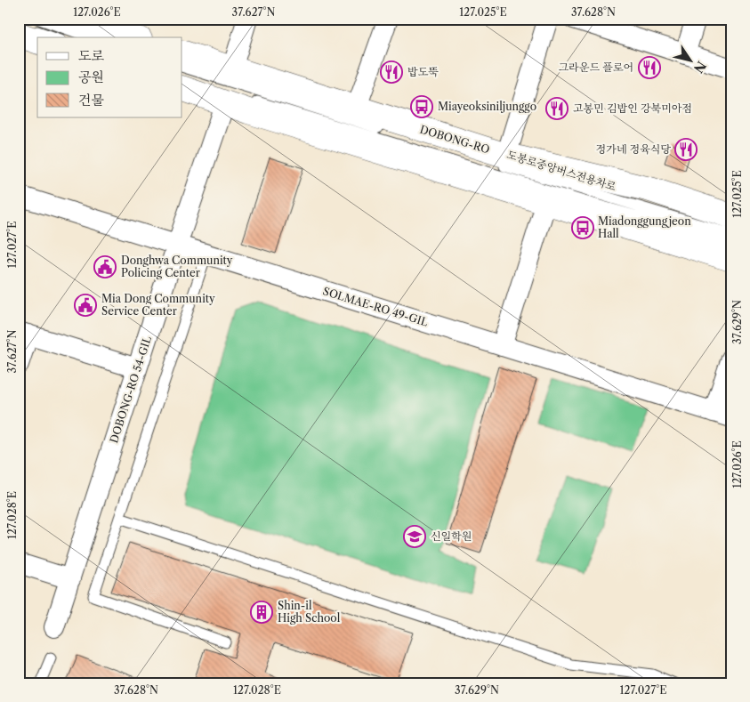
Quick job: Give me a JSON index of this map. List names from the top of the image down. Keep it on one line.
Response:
{"streets":{"main road":["DOBONG-RO"],"street":["SOLMAE-RO 49-GIL","DOBONG-RO 54-GIL"],"lane":["도봉로중앙버스전용차로"]},"crossings":[["SOLMAE-RO 49-GIL","DOBONG-RO 54-GIL"]],"places":{"restaurant":["그라운드 플로어","밥도뚝","고봉민 김밥인 강북미아점","정가네 정육식당"],"bus stop":["Miayeoksiniljunggo","Miadonggungjeon Hall"],"public building":["Donghwa Community Policing Center","Mia Dong Community Service Center"],"school or university":["신일학원"],"building":["Shin-il High School"]},"legend":["도로","공원","건물"],"north":"bottom right","coordinates":["127.026°E","37.627°N","127.025°E","37.628°N","127.027°E","37.629°N","127.028°E"]}
